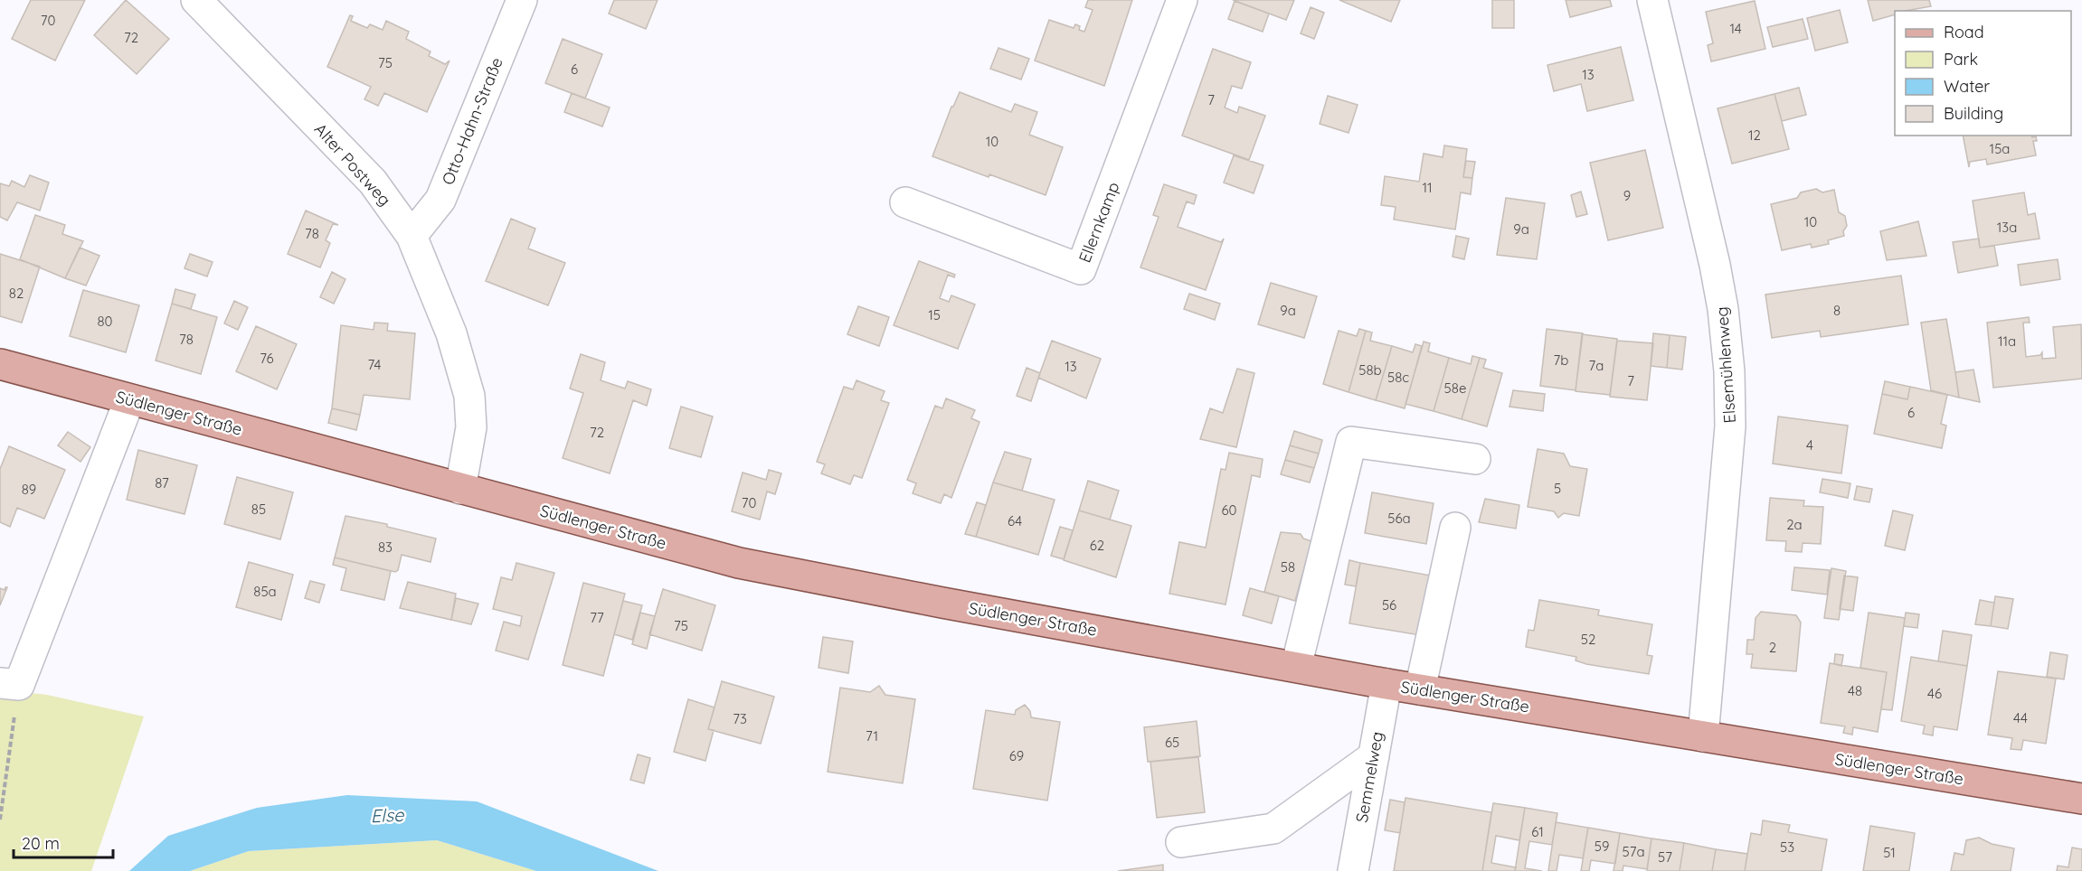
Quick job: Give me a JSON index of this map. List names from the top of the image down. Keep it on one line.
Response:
{"streets":{"main road":["Südlenger Straße"],"street":["Otto-Hahn-Straße","Alter Postweg","Ellernkamp","Elsemühlenweg","Semmelweg"]},"crossings":[["Otto-Hahn-Straße","Alter Postweg"],["Alter Postweg","Südlenger Straße"],["Elsemühlenweg","Südlenger Straße"],["Südlenger Straße","Semmelweg"]],"water":["Else"],"house_numbers":["70","14","72","75","6","13","7","12","10","15a","11","9","10","13a","9a","78","82","9a","8","15","80","78","11a","76","7b","74","7a","13","58b","58c","7","58e","6","72","4","87","5","89","70","85","60","56a","64","2a","62","83","58","85a","56","77","75","52","2","48","46","44","73","71","65","69","61","59","53","57a","51","57"],"legend":["Road","Park","Water","Building"],"scale_bar":"20 m"}
